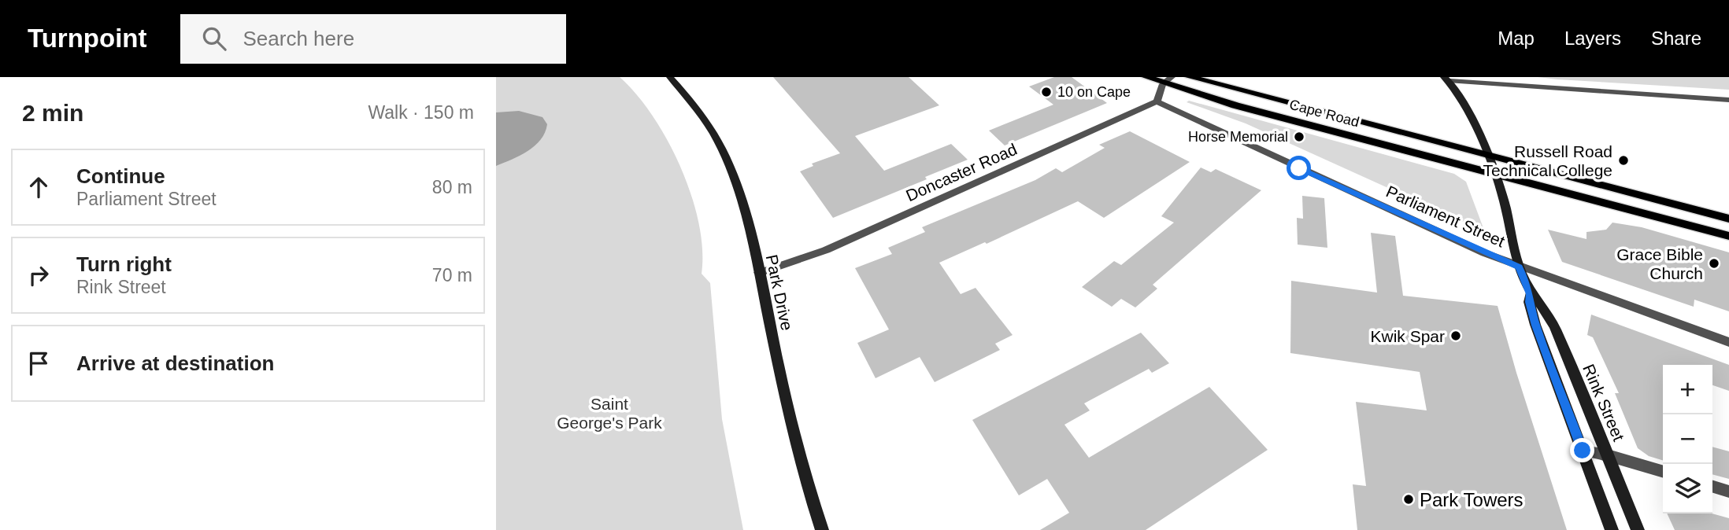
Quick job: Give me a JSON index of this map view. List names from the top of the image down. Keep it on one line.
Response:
{"streets":{"main road":["Cape Road"],"street":["Doncaster Road","Parliament Street","Park Drive","Rink Street"]},"crossings":[["Cape Road","Rink Street"],["Doncaster Road","Parliament Street"],["Doncaster Road","Park Drive"],["Parliament Street","Rink Street"]],"parks":["Saint George's Park"],"places":["10 on Cape","Horse Memorial","Russell Road Technical College","Grace Bible Church","Kwik Spar","Park Towers"],"page":{"header":"Turnpoint","search":"Search here","nav":["Map","Layers","Share"],"heading":["2 min","Walk · 150 m"],"list":[["Continue","Parliament Street","80 m"],["Turn right","Rink Street","70 m"],"Arrive at destination"],"map_buttons":["+","−"]}}
